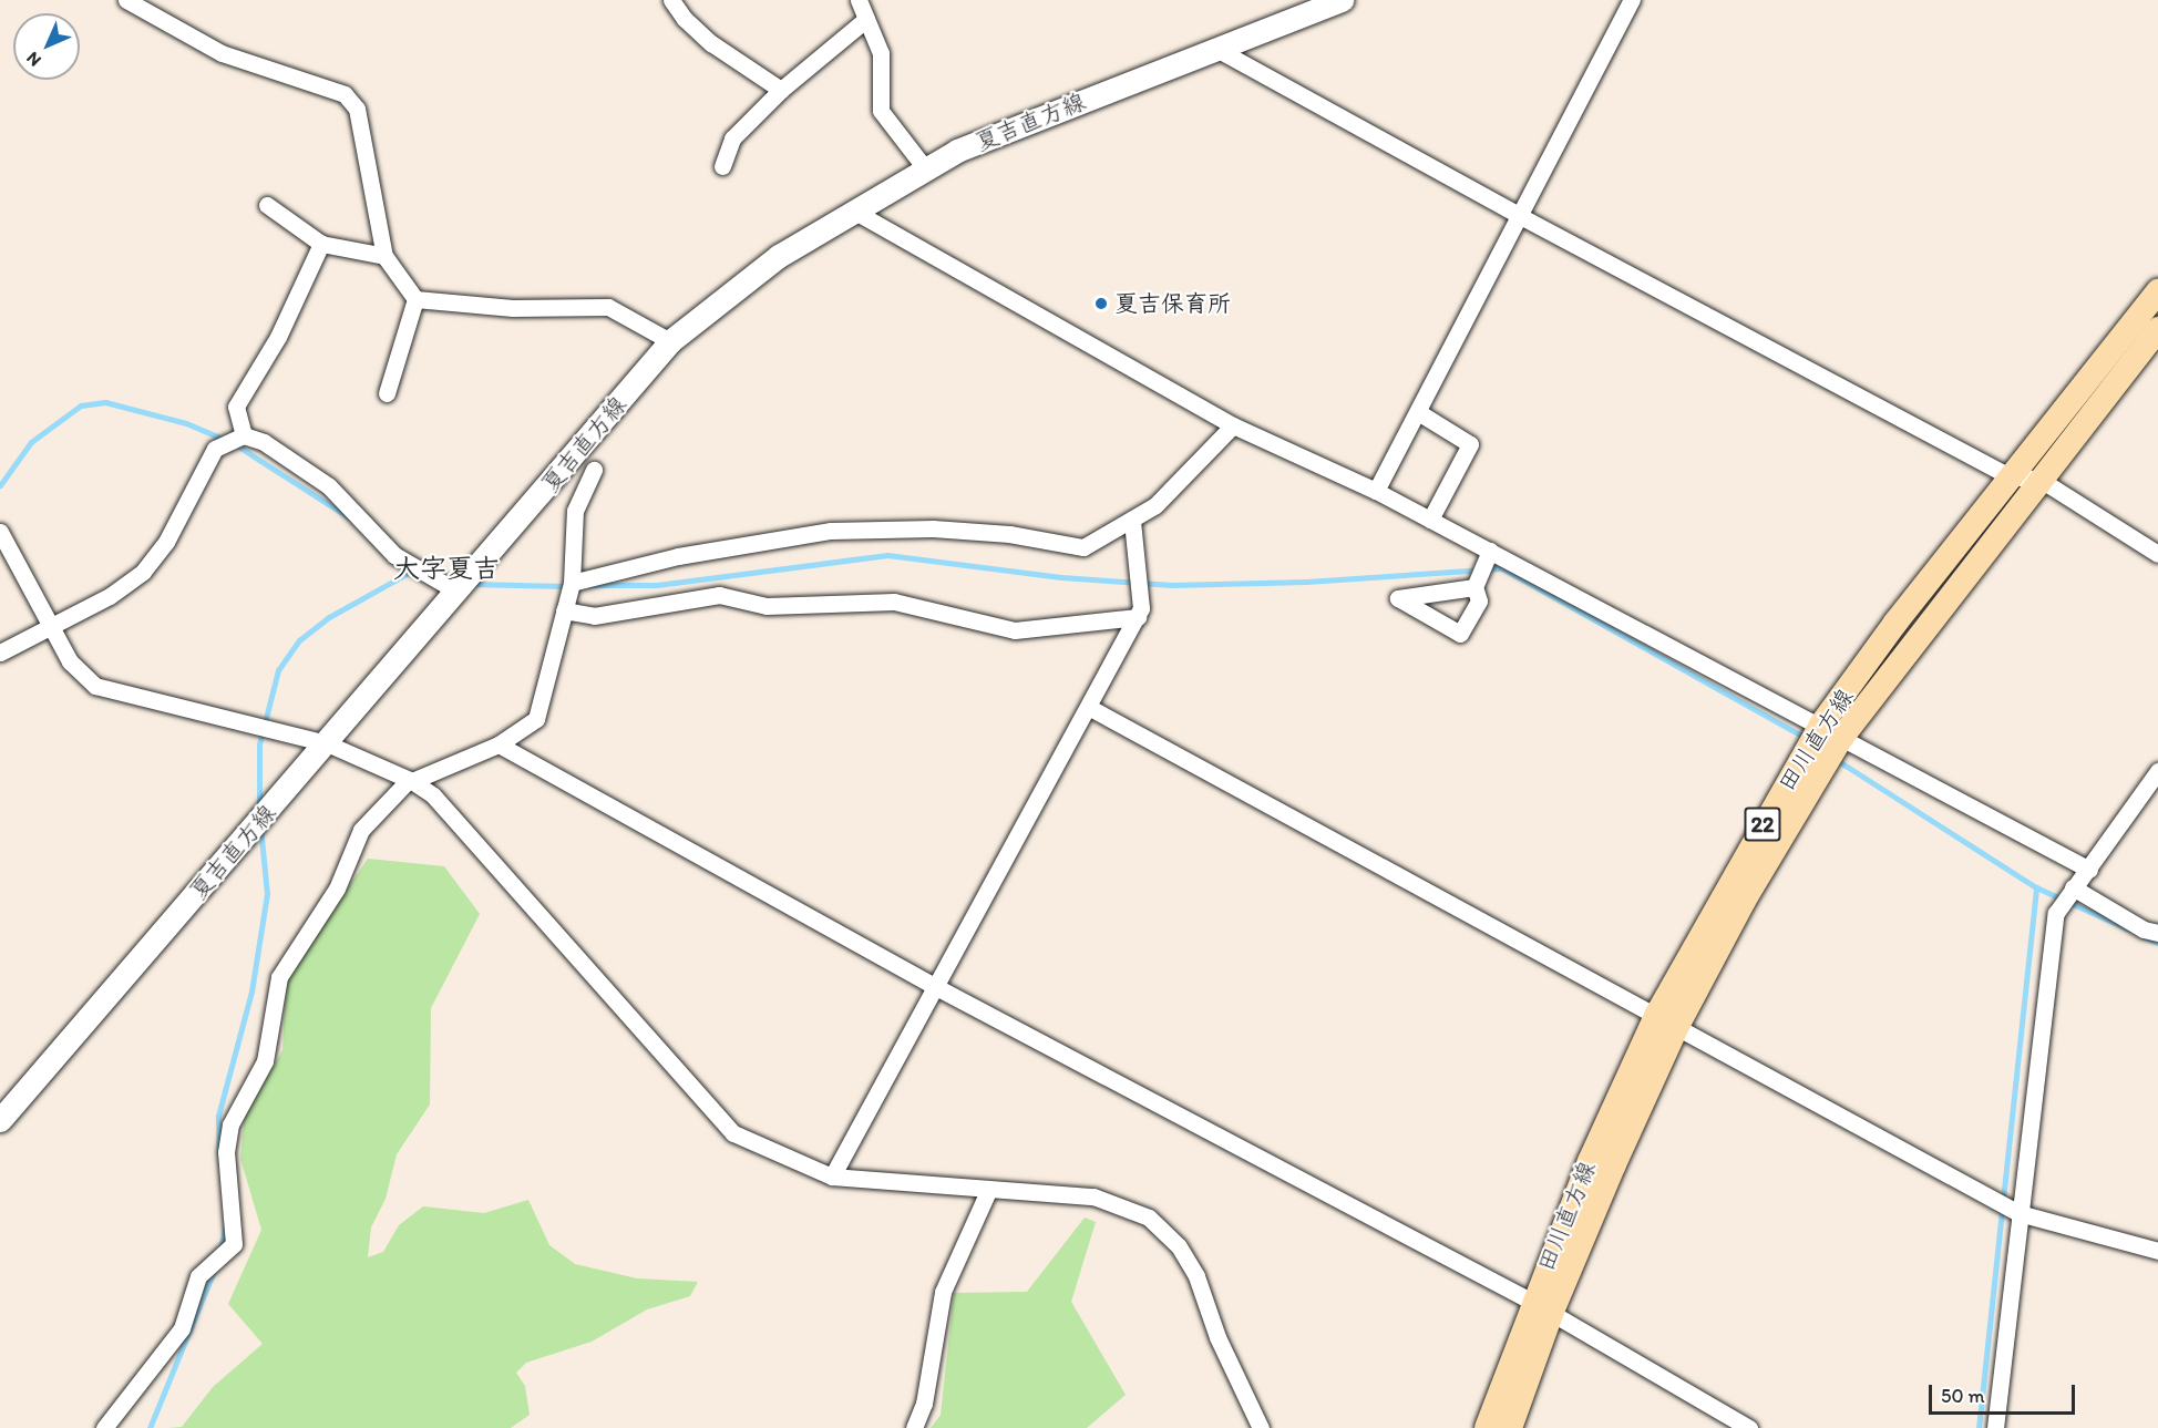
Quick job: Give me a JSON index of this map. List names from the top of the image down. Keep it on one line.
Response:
{"streets":{"main road":["夏吉直方線","田川直方線","22"]},"districts":["大字夏吉"],"places":["夏吉保育所"],"scale_bar":"50 m","north":"bottom left"}
